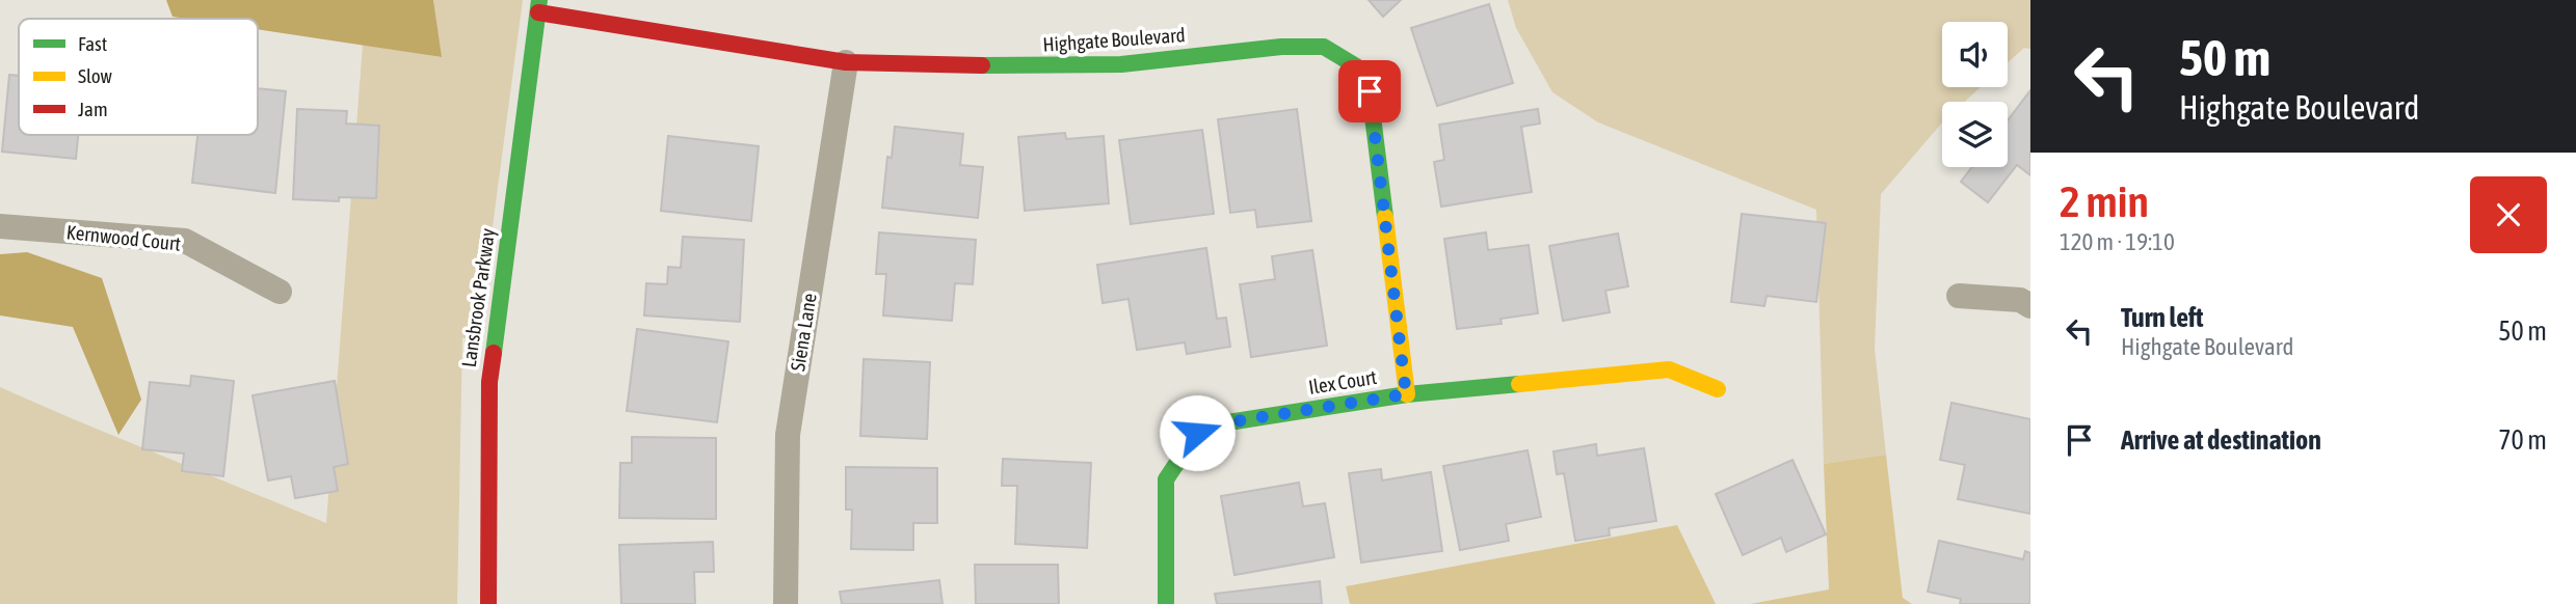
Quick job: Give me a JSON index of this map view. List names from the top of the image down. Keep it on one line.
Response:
{"streets":{"street":["Highgate Boulevard","Kernwood Court","Lansbrook Parkway","Siena Lane","Ilex Court"]},"crossings":[["Highgate Boulevard","Lansbrook Parkway"],["Highgate Boulevard","Siena Lane"],["Highgate Boulevard","Ilex Court"]],"legend":["Fast","Slow","Jam"],"page":{"turn":["50 m","Highgate Boulevard"],"heading":["2 min","120 m · 19:10"],"list":[{"name":"Turn left","note":"Highgate Boulevard","value":"50 m"},{"name":"Arrive at destination","value":"70 m"}]}}
